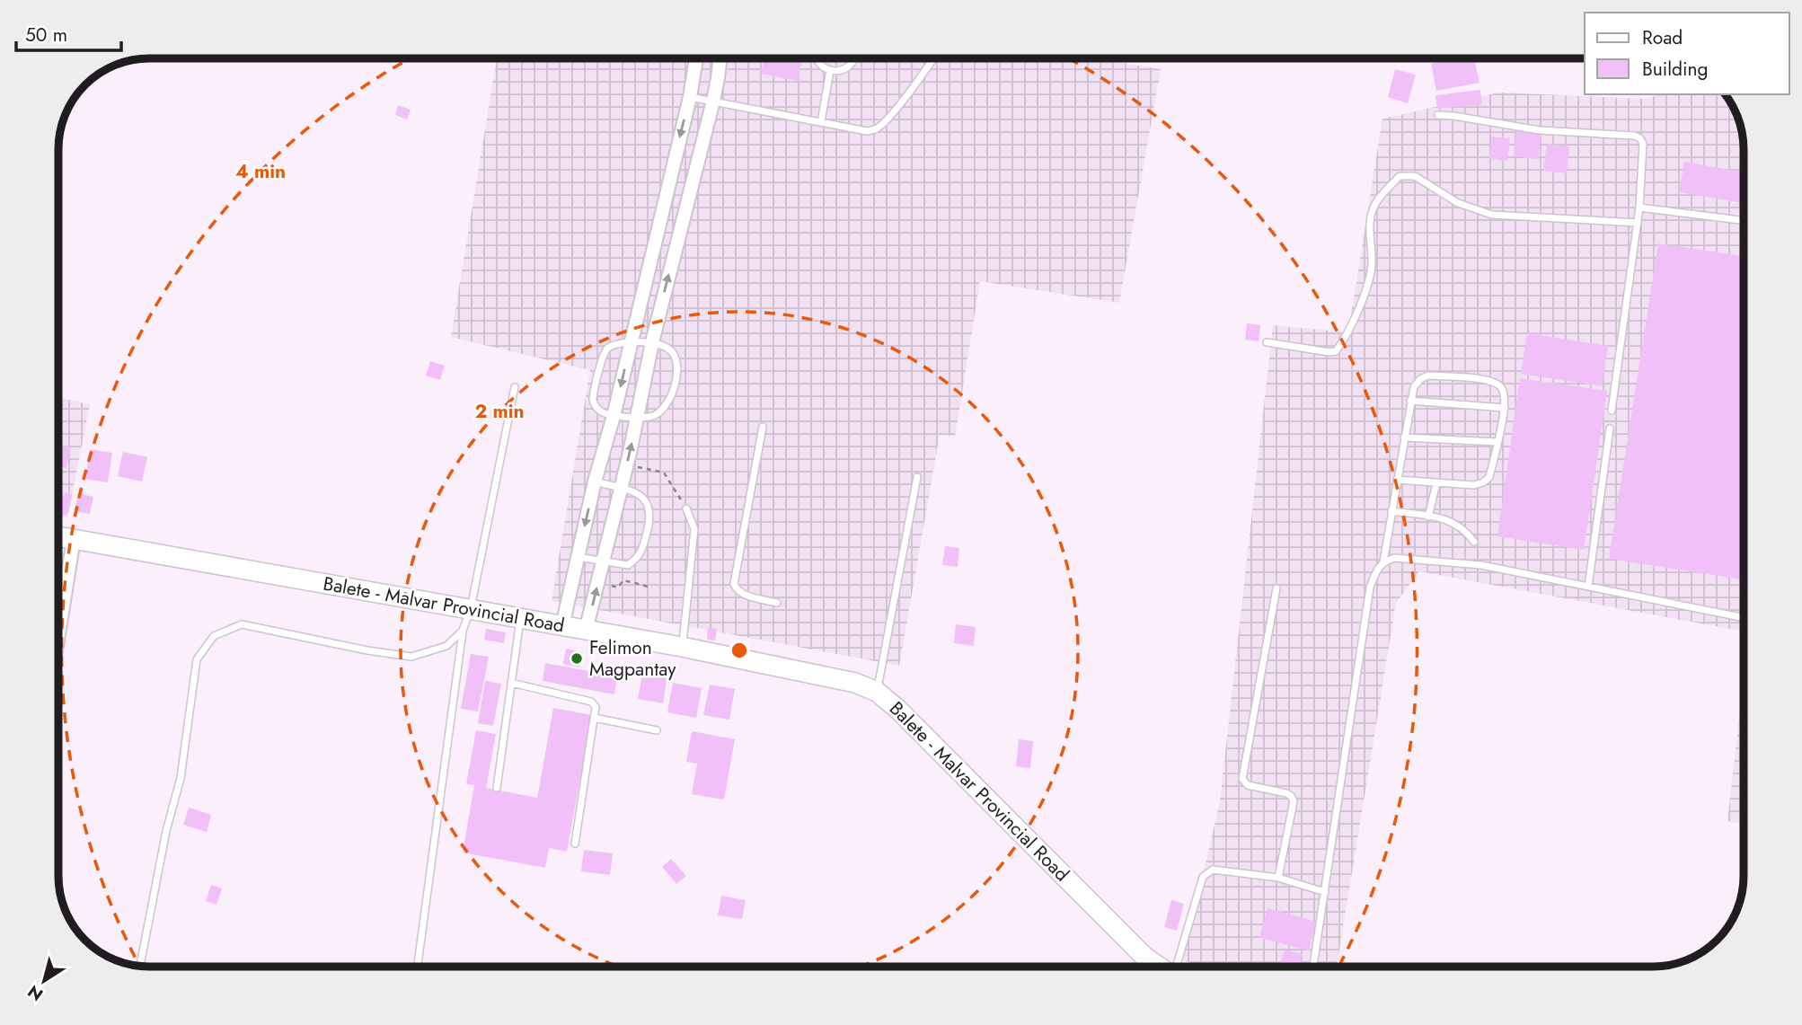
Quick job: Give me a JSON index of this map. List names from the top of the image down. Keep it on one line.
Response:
{"streets":{"main road":["Balete - Malvar Provincial Road"]},"places":["Felimon Magpantay"],"legend":["Road","Building"],"scale_bar":"50 m","north":"bottom left","rings":["4 min","2 min"]}
